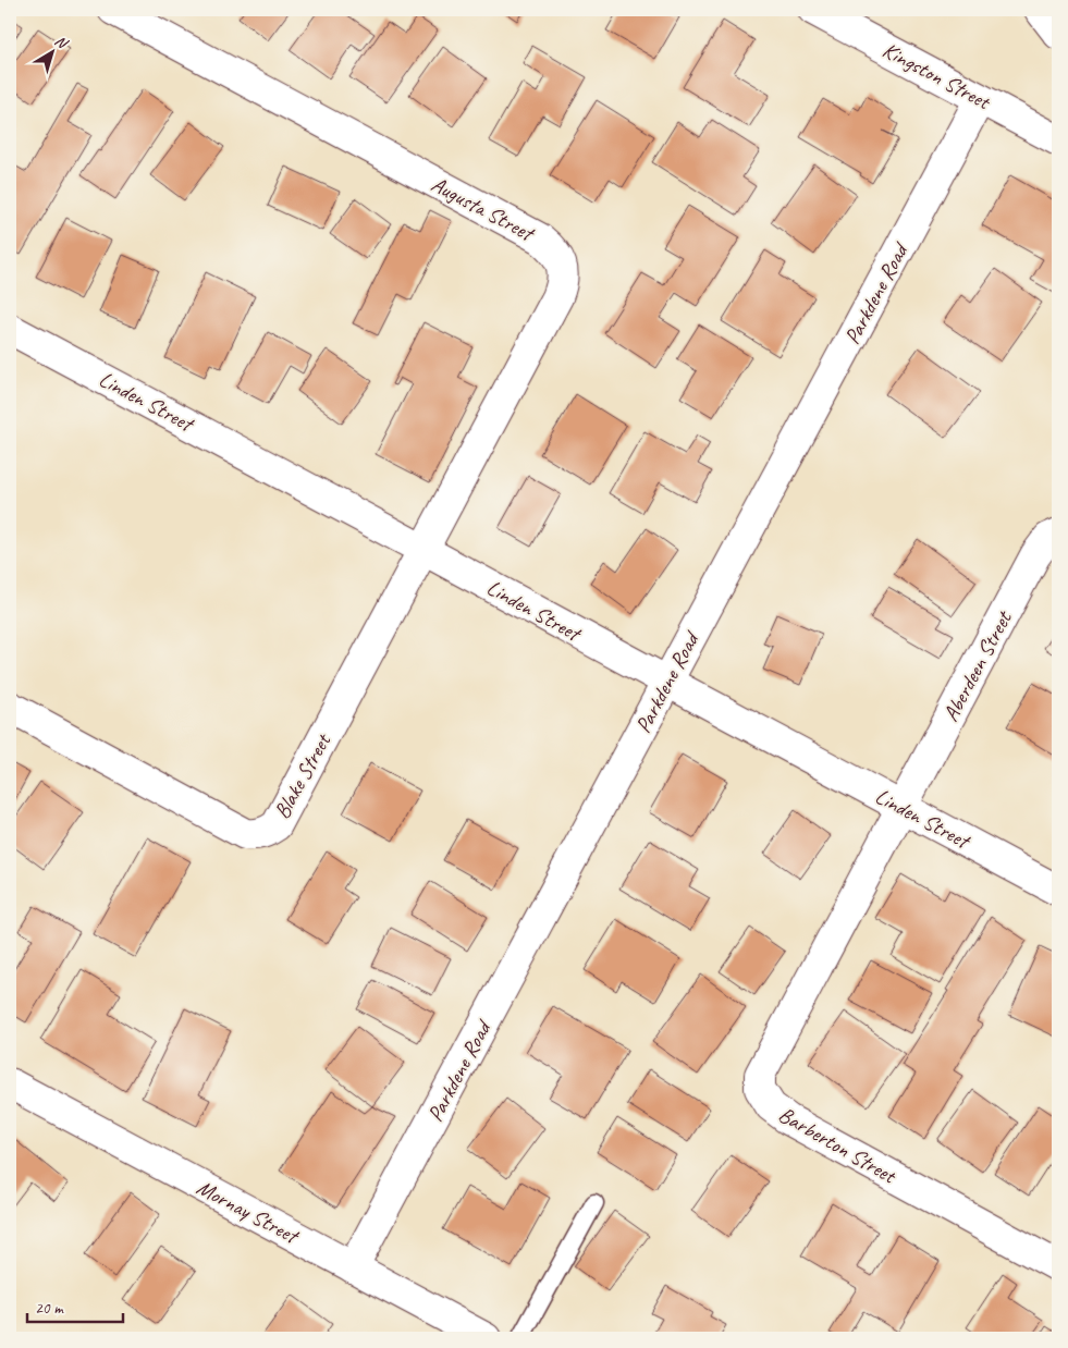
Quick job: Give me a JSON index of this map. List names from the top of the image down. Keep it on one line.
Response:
{"streets":{"street":["Kingston Street","Augusta Street","Parkdene Road","Linden Street","Aberdeen Street","Blake Street","Barberton Street","Mornay Street"]},"crossings":[["Kingston Street","Parkdene Road"],["Augusta Street","Linden Street"],["Augusta Street","Blake Street"],["Parkdene Road","Linden Street"],["Parkdene Road","Mornay Street"],["Linden Street","Aberdeen Street"],["Linden Street","Blake Street"],["Linden Street","Barberton Street"],["Aberdeen Street","Barberton Street"]],"scale_bar":"20 m","north":"top right"}
